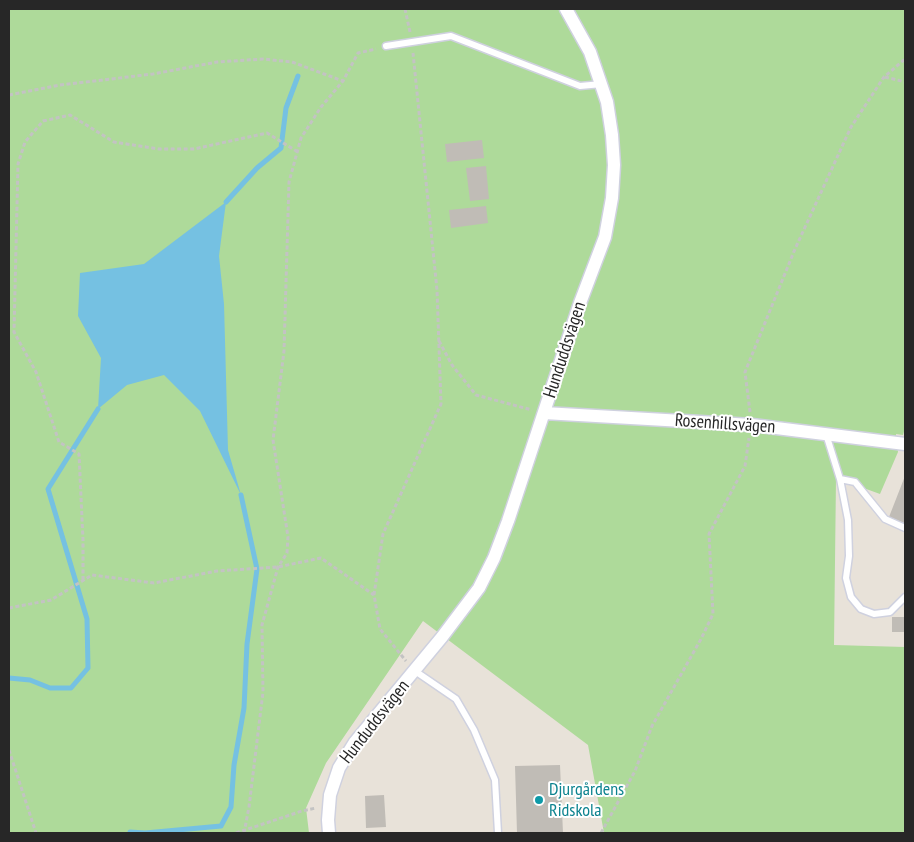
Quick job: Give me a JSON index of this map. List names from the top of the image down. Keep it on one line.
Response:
{"streets":{"street":["Hunduddsvägen","Rosenhillsvägen"]},"crossings":[["Hunduddsvägen","Rosenhillsvägen"]],"places":["Djurgårdens Ridskola"]}
